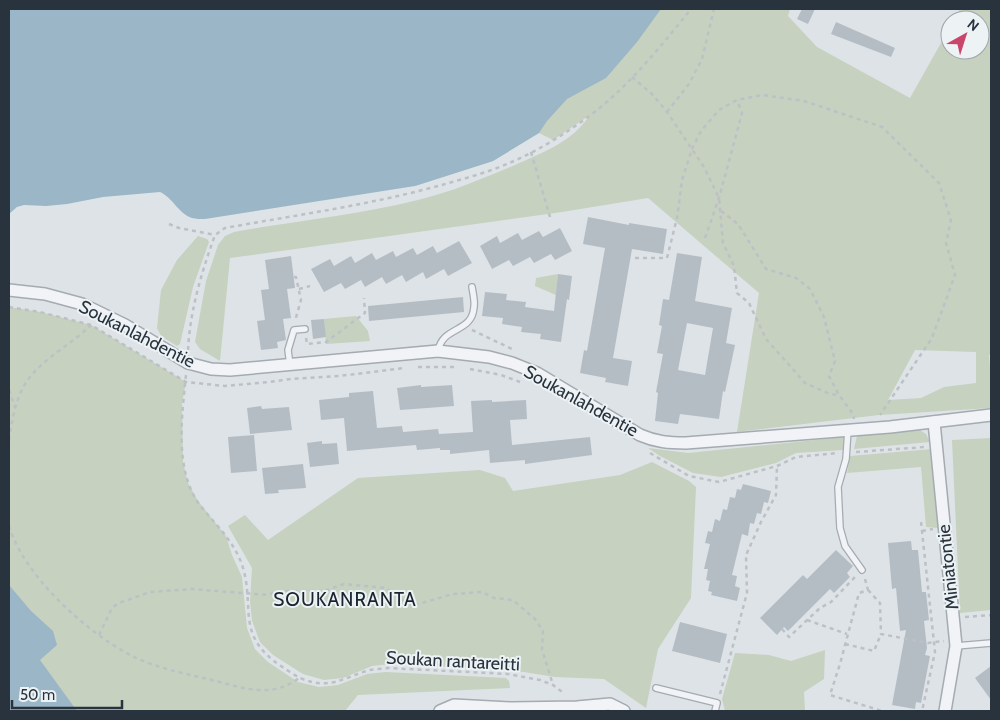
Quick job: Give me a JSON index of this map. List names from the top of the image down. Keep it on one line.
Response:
{"streets":{"street":["Soukanlahdentie","Miniatontie"],"path":["Soukan rantareitti"]},"crossings":[["Soukanlahdentie","Miniatontie"]],"districts":["SOUKANRANTA"],"scale_bar":"50 m","north":"top right"}
